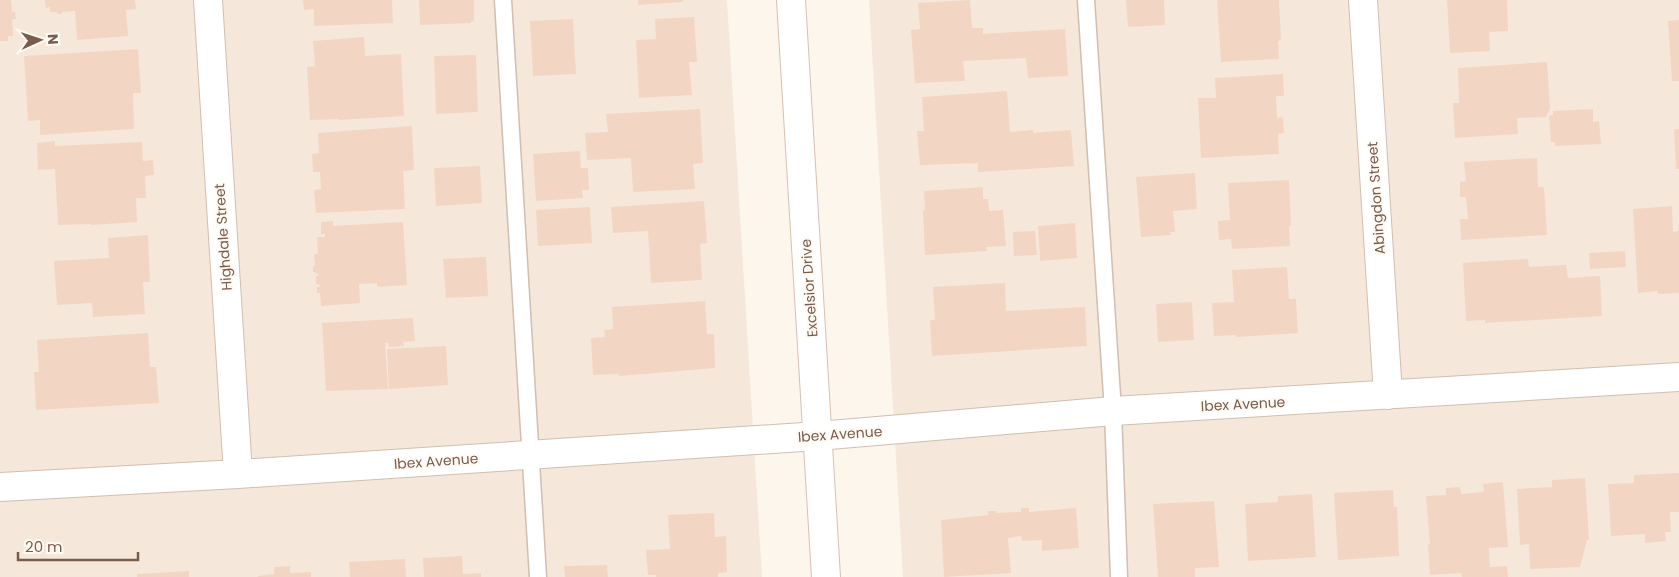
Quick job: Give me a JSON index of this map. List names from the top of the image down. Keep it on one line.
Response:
{"streets":{"street":["Abingdon Street","Highdale Street","Excelsior Drive","Ibex Avenue"]},"crossings":[["Abingdon Street","Ibex Avenue"],["Highdale Street","Ibex Avenue"],["Excelsior Drive","Ibex Avenue"]],"scale_bar":"20 m","north":"right"}
